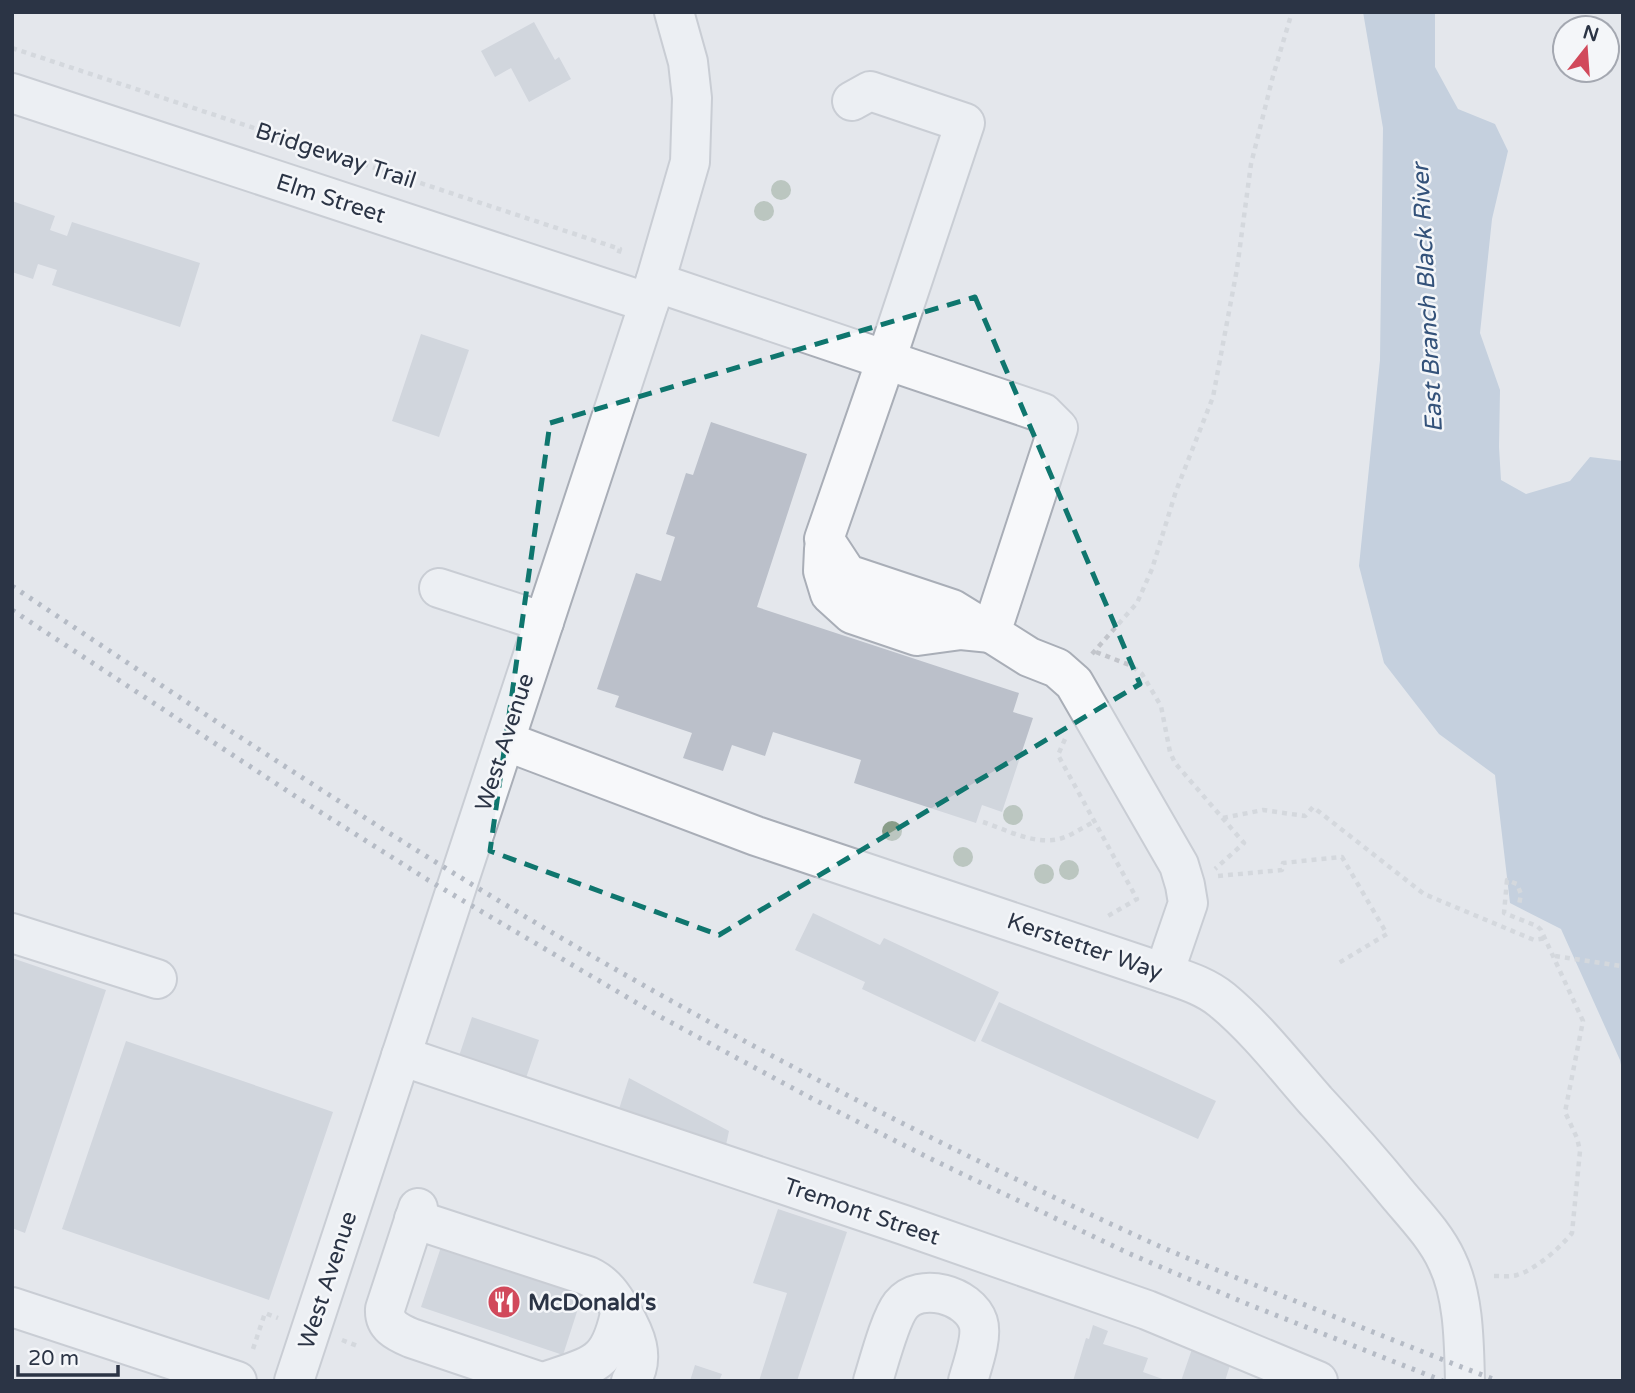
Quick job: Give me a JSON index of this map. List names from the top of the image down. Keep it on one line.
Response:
{"streets":{"street":["Elm Street","West Avenue","Kerstetter Way","Tremont Street"],"path":["Bridgeway Trail"]},"crossings":[["Bridgeway Trail","Elm Street"],["Elm Street","West Avenue"],["West Avenue","Kerstetter Way"],["West Avenue","Tremont Street"]],"water":["East Branch Black River"],"places":{"restaurant":["McDonald's"]},"scale_bar":"20 m","north":"top"}
